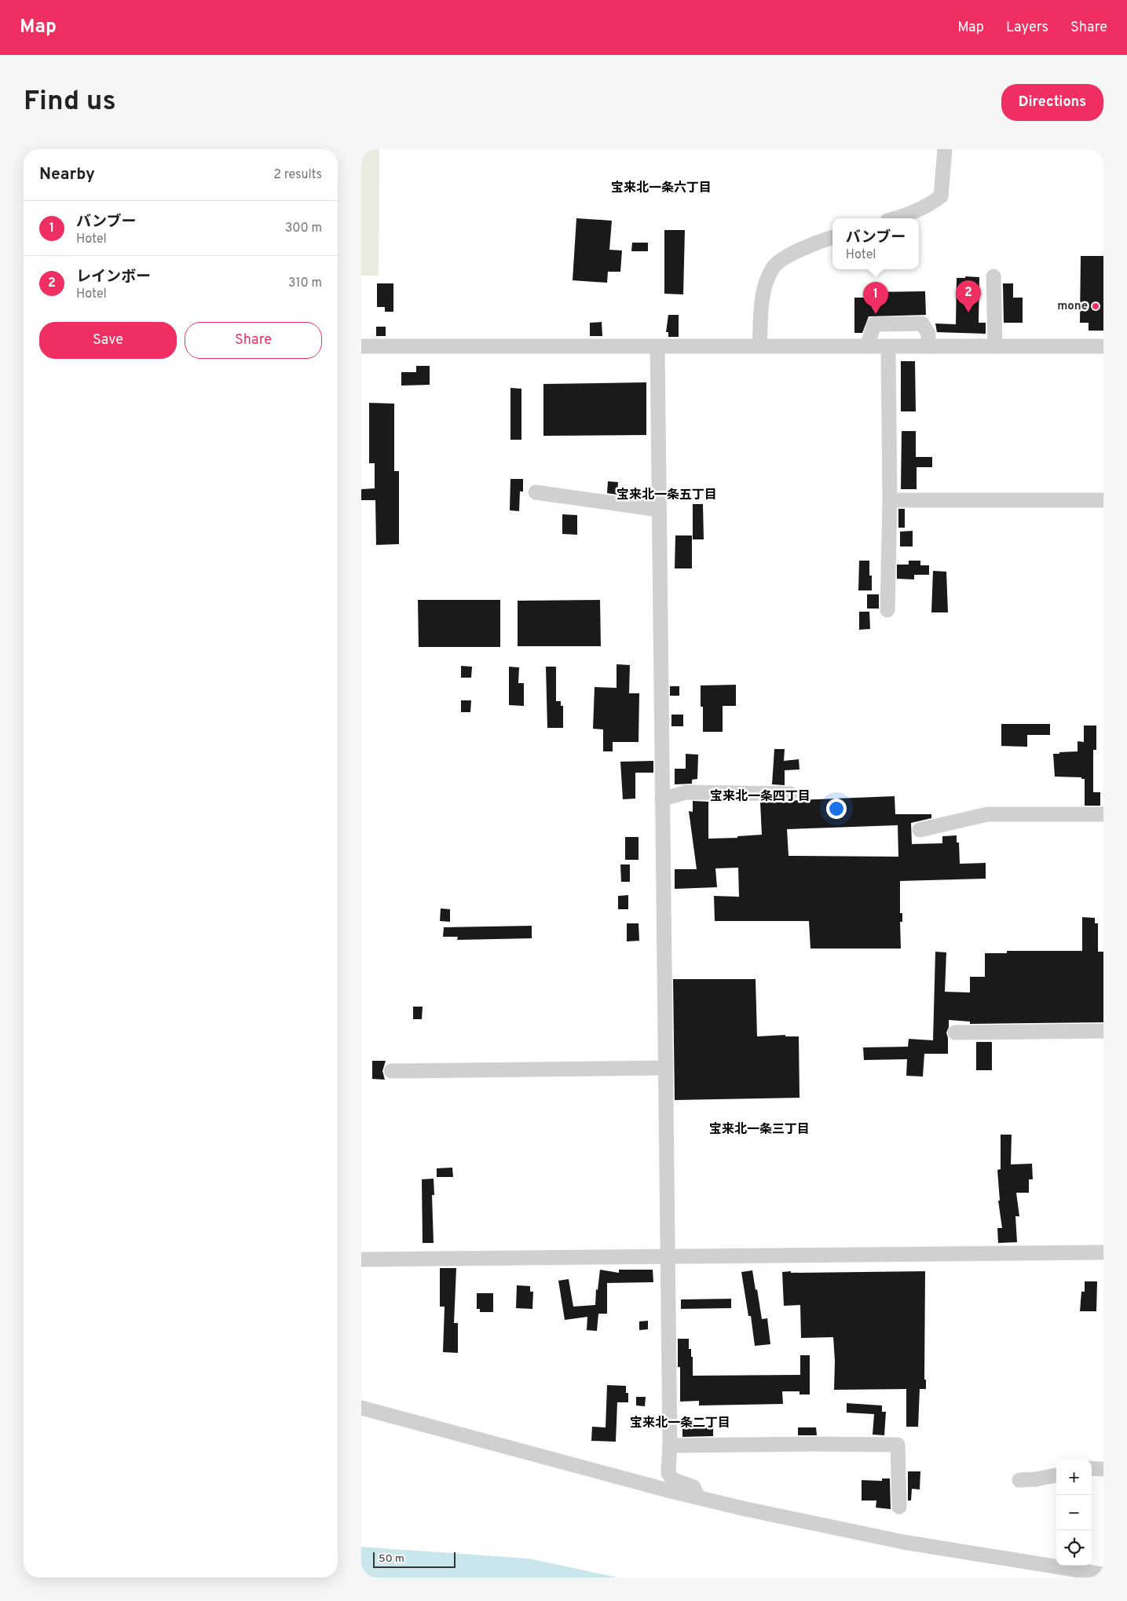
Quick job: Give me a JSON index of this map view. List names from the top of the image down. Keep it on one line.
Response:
{"districts":["宝来北一条六丁目","宝来北一条五丁目","宝来北一条四丁目","宝来北一条三丁目","宝来北一条二丁目"],"places":["mone"],"scale_bar":"50 m","page":{"header":"Map","nav":["Map","Layers","Share"],"buttons":["Directions",["Save","Share"]],"title":"Find us","heading":["Nearby","2 results"],"list":[{"mark":"1","name":"バンブー","note":"Hotel","value":"300 m"},{"mark":"2","name":"レインボー","note":"Hotel","value":"310 m"}],"popup":["バンブー","Hotel"],"pins":["2","1"],"map_buttons":["+","−"],"scale":"50 m"}}
